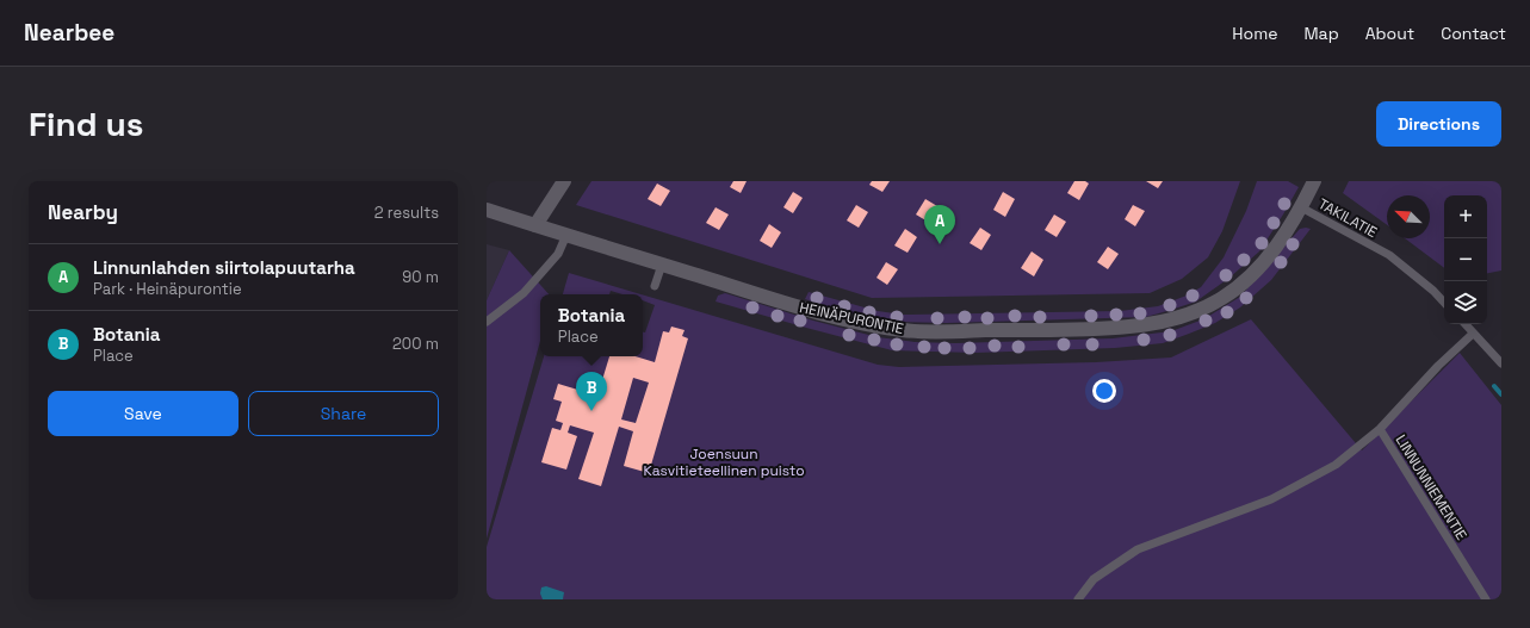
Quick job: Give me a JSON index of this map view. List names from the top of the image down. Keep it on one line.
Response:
{"streets":{"street":["HEINÄPURONTIE"],"lane":["TAKILATIE","LINNUNNIEMENTIE"]},"crossings":[["TAKILATIE","HEINÄPURONTIE"]],"parks":["Joensuun Kasvitieteellinen puisto"],"north":"top left","page":{"header":"Nearbee","nav":["Home","Map","About","Contact"],"buttons":["Directions",["Save","Share"]],"title":"Find us","heading":["Nearby","2 results"],"map_buttons":["+","−"],"pins":["A","B"],"list":[{"mark":"A","name":"Linnunlahden siirtolapuutarha","note":"Park · Heinäpurontie","value":"90 m"},{"mark":"B","name":"Botania","note":"Place","value":"200 m"}],"popup":["Botania","Place"]}}
